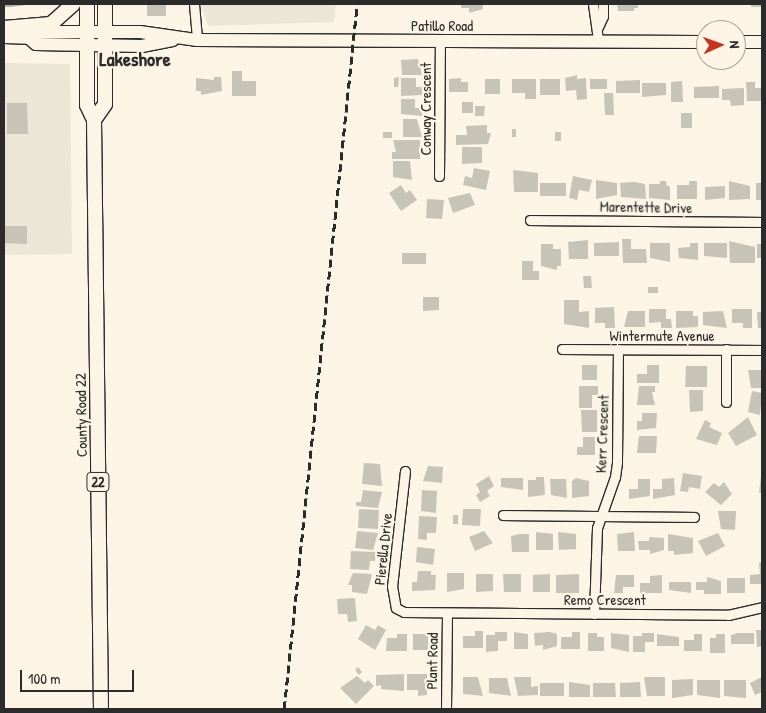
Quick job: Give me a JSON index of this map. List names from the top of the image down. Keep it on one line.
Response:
{"streets":{"main road":["County Road 22","22"],"street":["Patillo Road","Conway Crescent","Marentette Drive","Wintermute Avenue","Kerr Crescent","Pierella Drive","Remo Crescent","Plant Road"]},"crossings":[["Patillo Road","Conway Crescent"],["Patillo Road","County Road 22"],["Wintermute Avenue","Kerr Crescent"],["Pierella Drive","Remo Crescent"],["Pierella Drive","Plant Road"],["Remo Crescent","Plant Road"]],"districts":["Lakeshore"],"scale_bar":"100 m","north":"right"}
